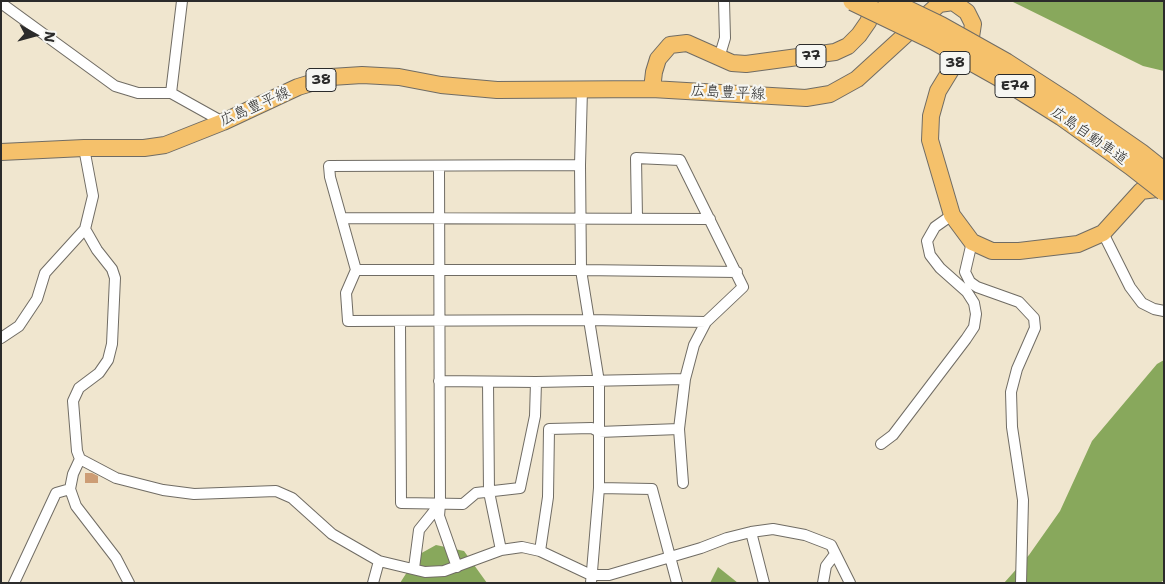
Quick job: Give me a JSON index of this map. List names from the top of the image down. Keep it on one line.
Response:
{"streets":{"highway":["E74","広島自動車道"],"main road":["77","38","広島豊平線"]},"crossings":[["77","広島豊平線"]],"north":"right"}
